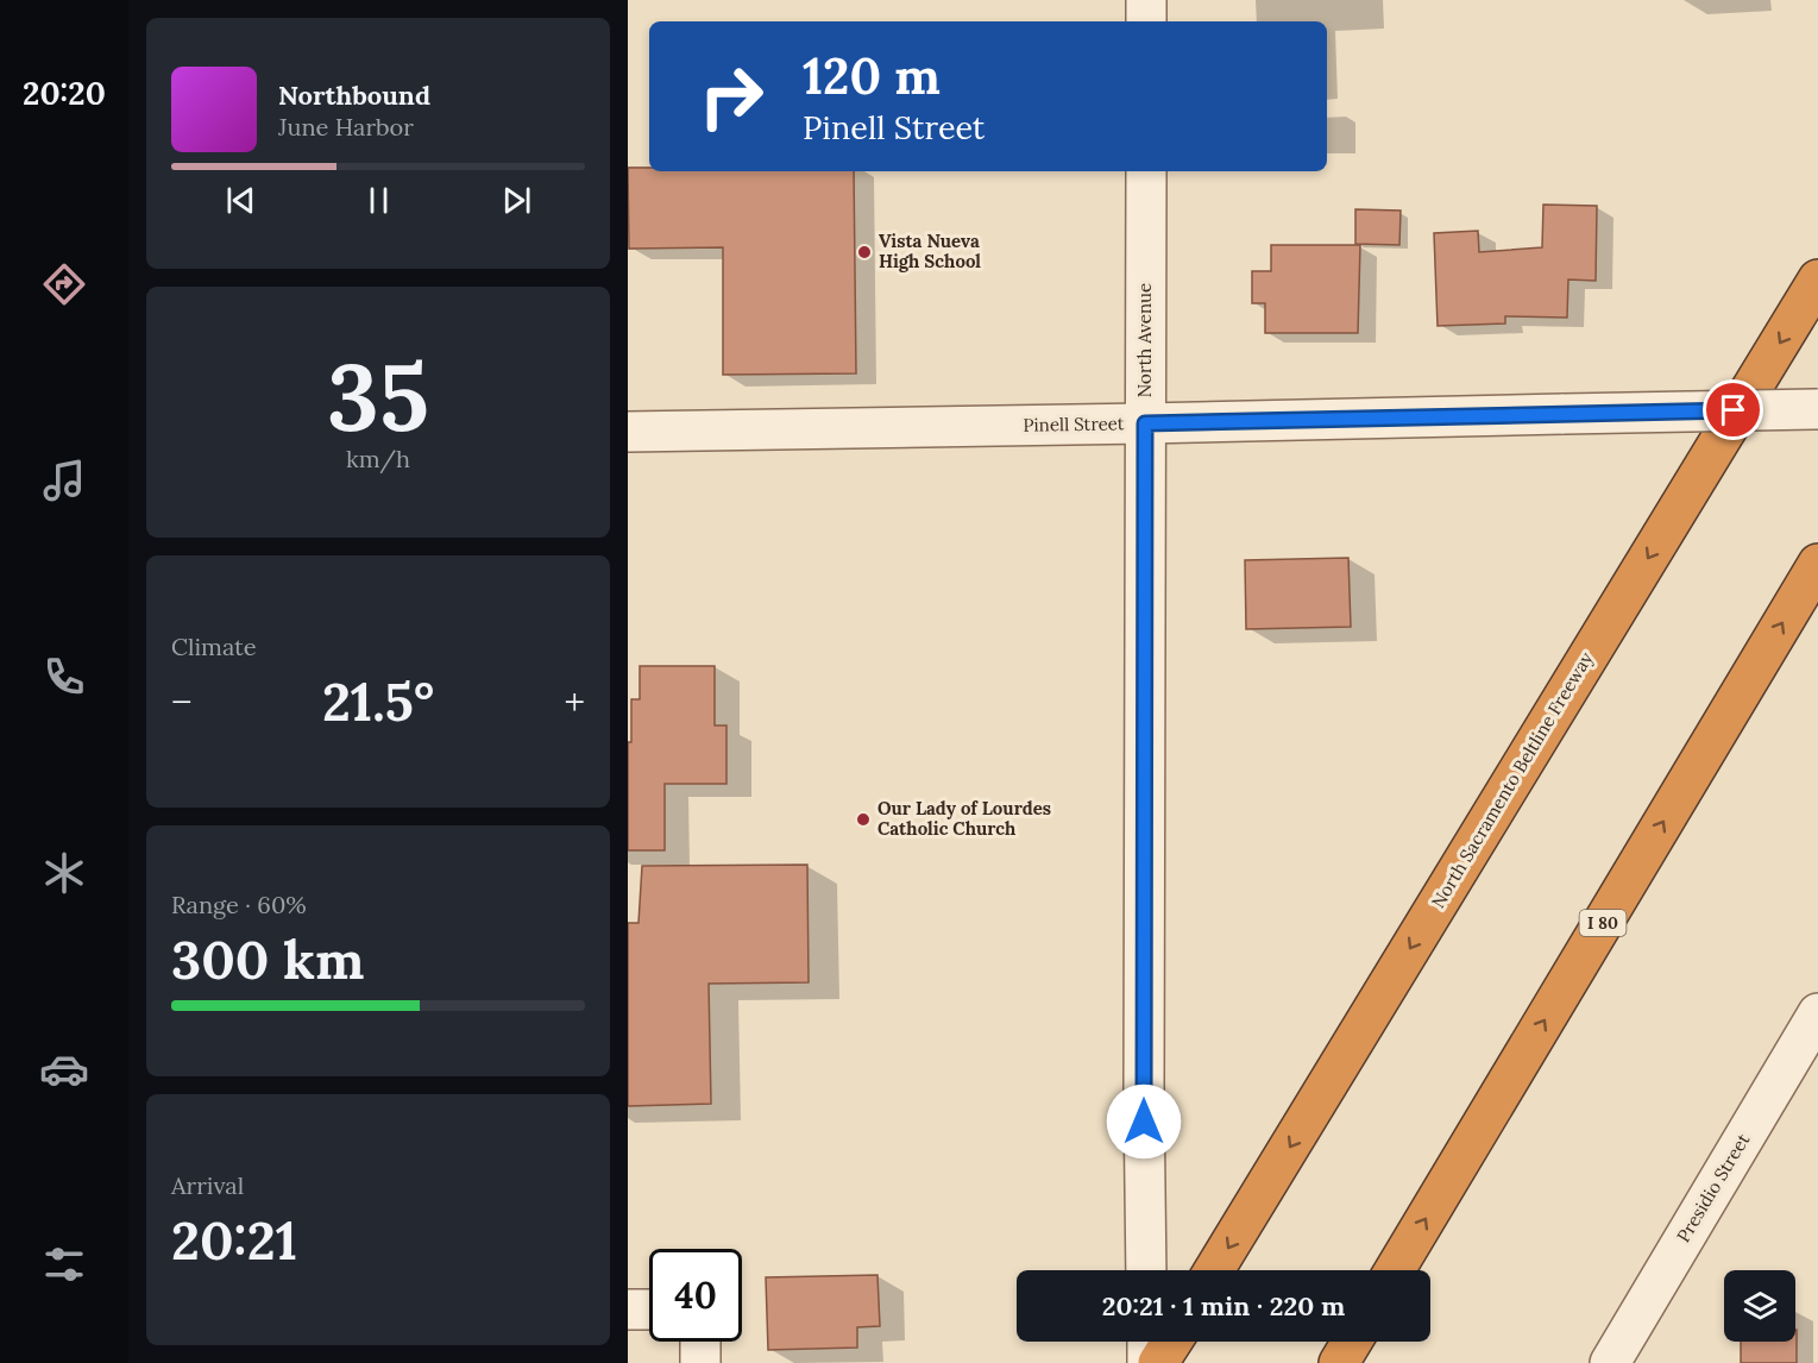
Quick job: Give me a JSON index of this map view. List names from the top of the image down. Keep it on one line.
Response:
{"streets":{"highway":["North Sacramento Beltline Freeway","I 80"],"street":["North Avenue","Pinell Street","Presidio Street"]},"crossings":[["North Avenue","Pinell Street"]],"places":["Vista Nueva High School","Our Lady of Lourdes Catholic Church"],"page":{"tabs":"20:20","turn":["120 m","Pinell Street"],"song":["Northbound","June Harbor"],"tile":[["35","km/h"],"Climate",["Range · 60%","300 km"],["Arrival","20:21"]],"heat":["−","21.5°","+"],"limit":"40","trip":"20:21 · 1 min · 220 m"}}
